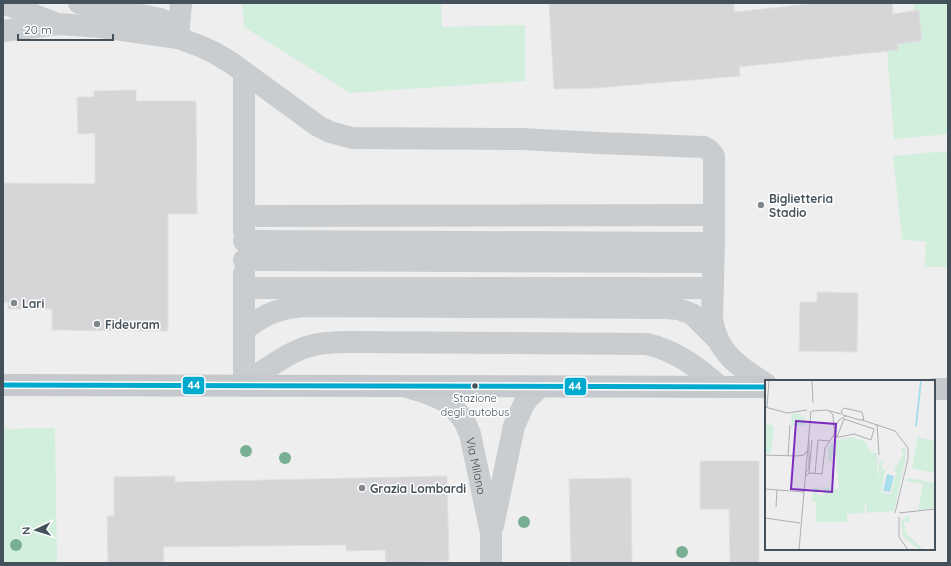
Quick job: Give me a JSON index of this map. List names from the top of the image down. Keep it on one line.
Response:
{"streets":{"street":["Via Milano"]},"places":["Biglietteria Stadio","Lari","Fideuram","Stazione degli autobus","Grazia Lombardi"],"lines":["transit line 44"],"scale_bar":"20 m","north":"left"}
